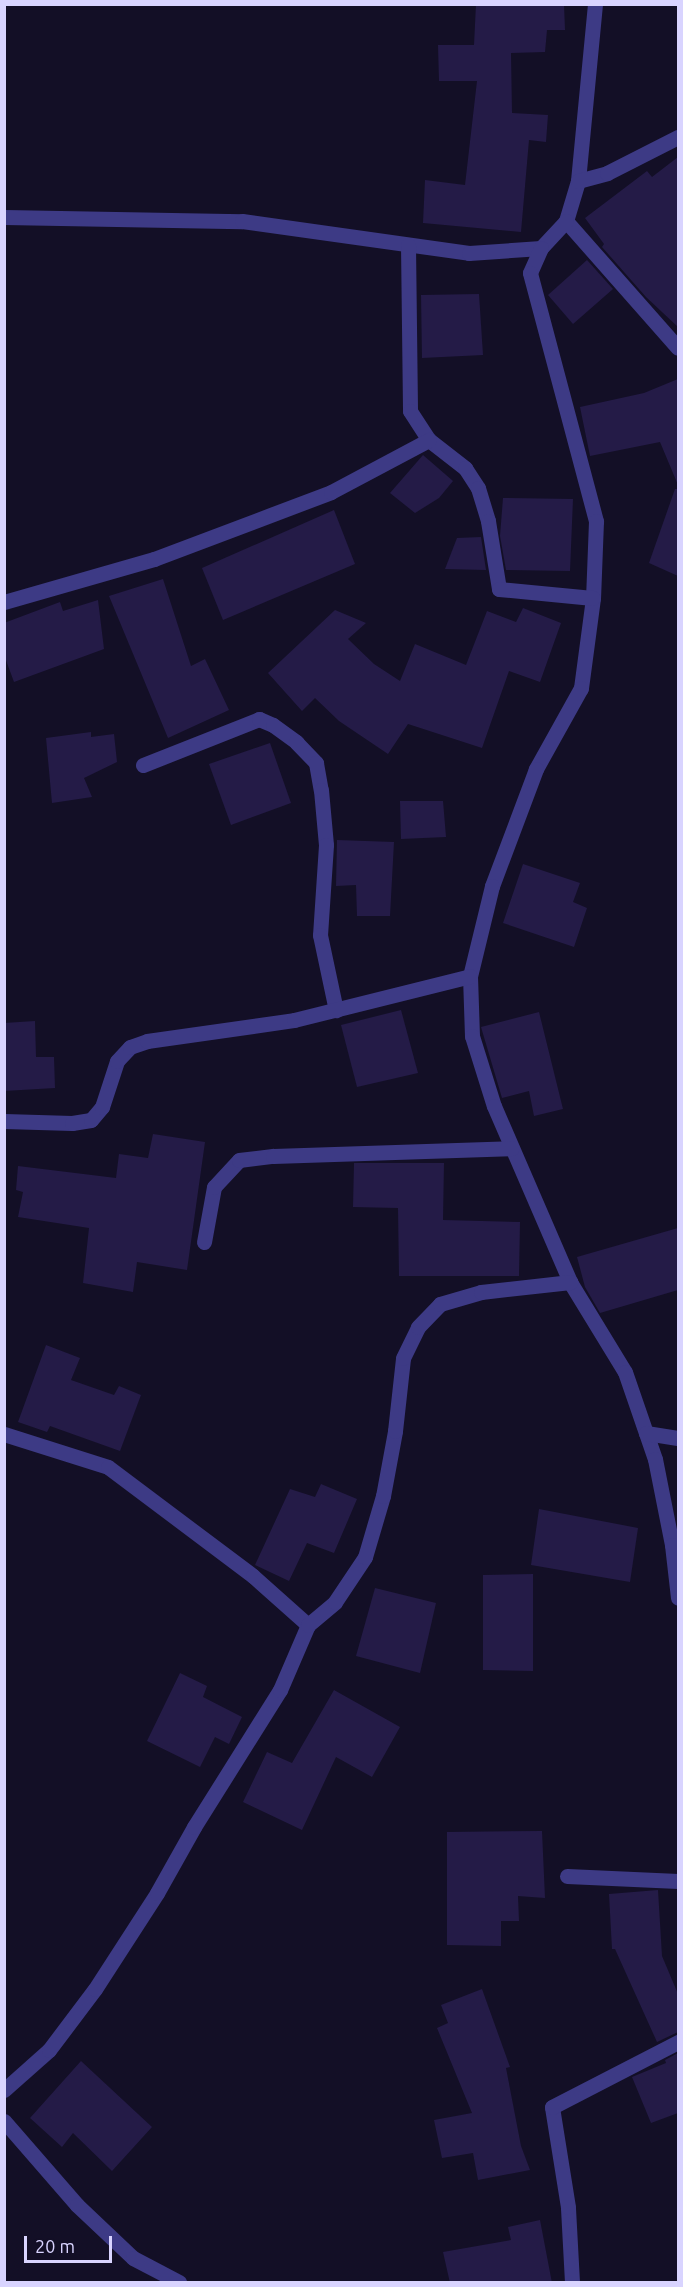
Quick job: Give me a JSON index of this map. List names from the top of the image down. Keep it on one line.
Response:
{"scale_bar":"20 m"}
